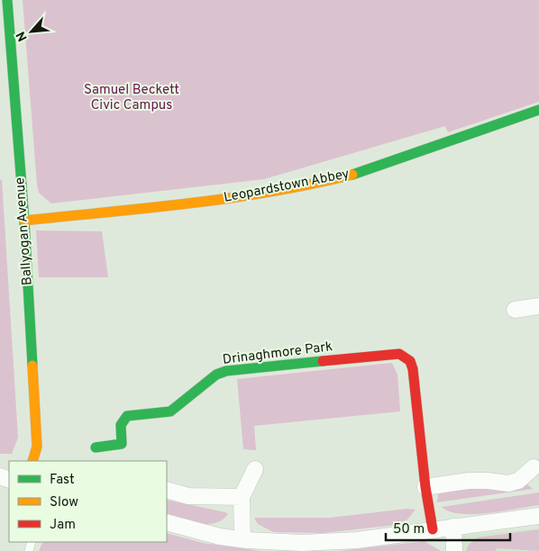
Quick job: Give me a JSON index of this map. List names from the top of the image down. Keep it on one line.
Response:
{"streets":{"street":["Leopardstown Abbey","Ballyogan Avenue","Drinaghmore Park"]},"crossings":[["Leopardstown Abbey","Ballyogan Avenue"]],"parks":["Samuel Beckett Civic Campus"],"legend":["Fast","Slow","Jam"],"scale_bar":"50 m","north":"bottom left"}
